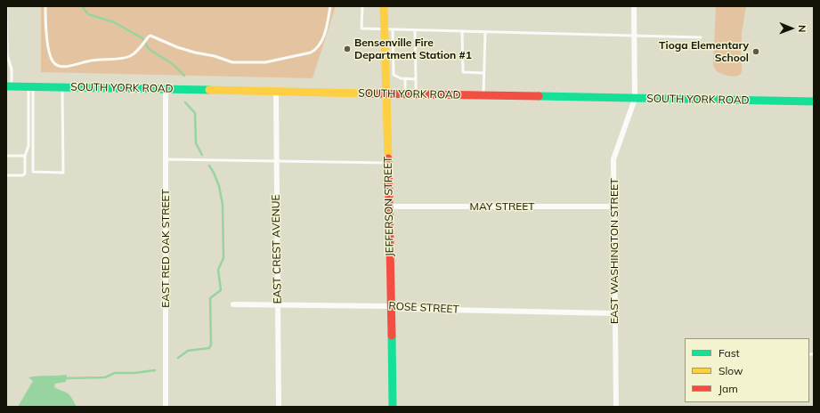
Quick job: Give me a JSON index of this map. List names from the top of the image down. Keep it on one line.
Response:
{"streets":{"main road":["SOUTH YORK ROAD","JEFFERSON STREET"],"street":["MAY STREET","EAST RED OAK STREET","EAST CREST AVENUE","EAST WASHINGTON STREET","ROSE STREET"]},"crossings":[["SOUTH YORK ROAD","JEFFERSON STREET"],["SOUTH YORK ROAD","EAST RED OAK STREET"],["SOUTH YORK ROAD","EAST CREST AVENUE"],["SOUTH YORK ROAD","EAST WASHINGTON STREET"],["JEFFERSON STREET","MAY STREET"],["JEFFERSON STREET","ROSE STREET"],["MAY STREET","EAST WASHINGTON STREET"],["EAST CREST AVENUE","ROSE STREET"],["EAST WASHINGTON STREET","ROSE STREET"]],"places":["Bensenville Fire Department Station #1","Tioga Elementary School"],"legend":["Fast","Slow","Jam"],"north":"right"}
